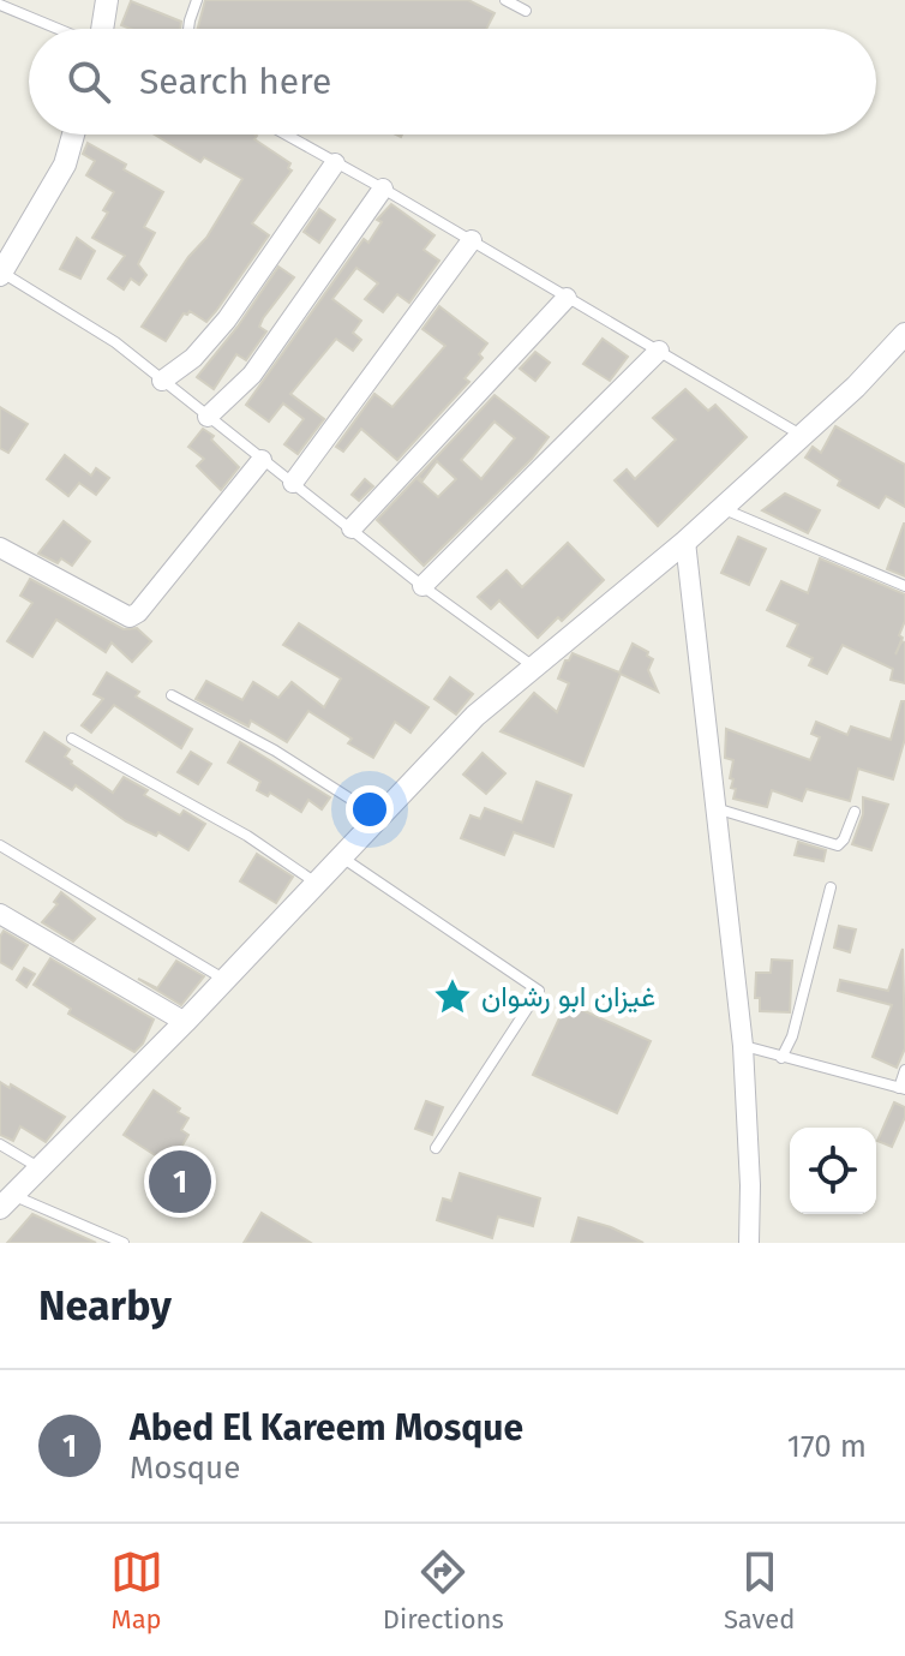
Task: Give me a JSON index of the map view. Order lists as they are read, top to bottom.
{
  "places": {
    "place": ["غيزان ابو رشوان"]
  },
  "page": {
    "search": "Search here",
    "pins": "1",
    "heading": "Nearby",
    "list": [
      {
        "mark": "1",
        "name": "Abed El Kareem Mosque",
        "note": "Mosque",
        "value": "170 m"
      }
    ],
    "nav": ["Map", "Directions", "Saved"]
  }
}
